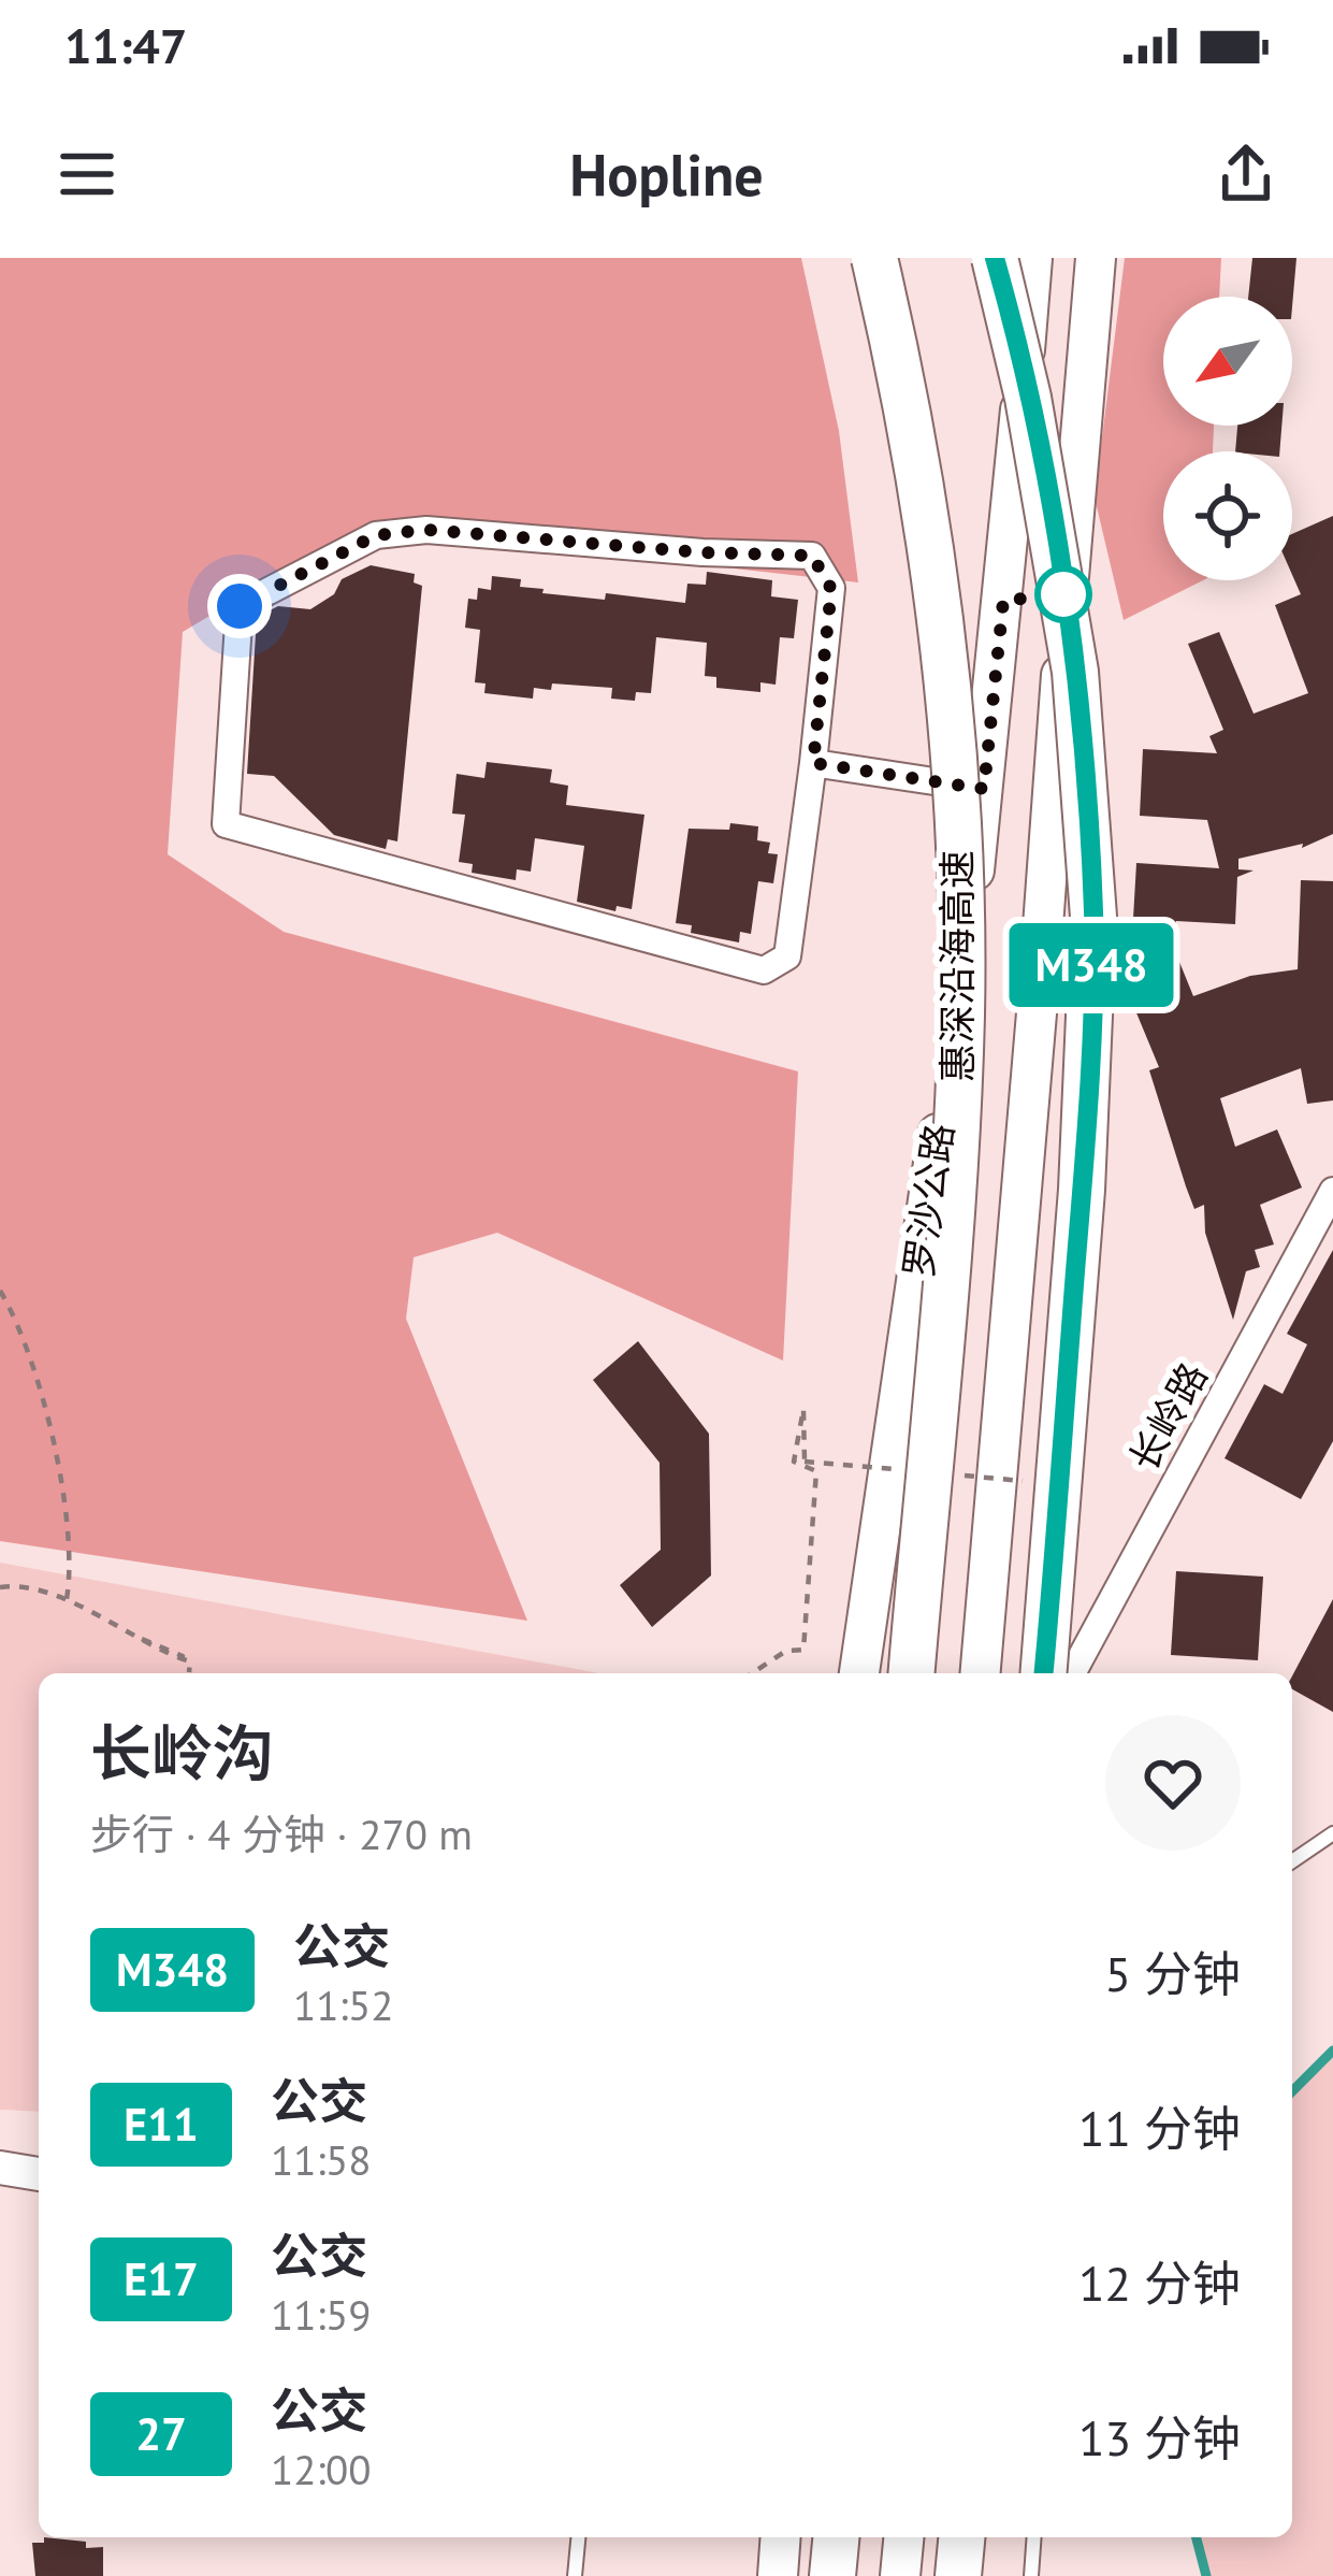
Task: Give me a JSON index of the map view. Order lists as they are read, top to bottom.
{
  "streets": {
    "highway": ["惠深沿海高速"],
    "main road": ["罗沙公路"],
    "street": ["长岭路"]
  },
  "lines": ["bus line M348"],
  "north": "bottom left",
  "page": {
    "status": "11:47",
    "header": "Hopline",
    "on_map": "M348",
    "heading": ["长岭沟", "步行 · 4 分钟 · 270 m"],
    "list": [
      {
        "mark": "M348",
        "name": "公交",
        "note": "11:52",
        "value": "5 分钟"
      },
      {
        "mark": "E11",
        "name": "公交",
        "note": "11:58",
        "value": "11 分钟"
      },
      {
        "mark": "E17",
        "name": "公交",
        "note": "11:59",
        "value": "12 分钟"
      },
      {
        "mark": "27",
        "name": "公交",
        "note": "12:00",
        "value": "13 分钟"
      }
    ]
  }
}
